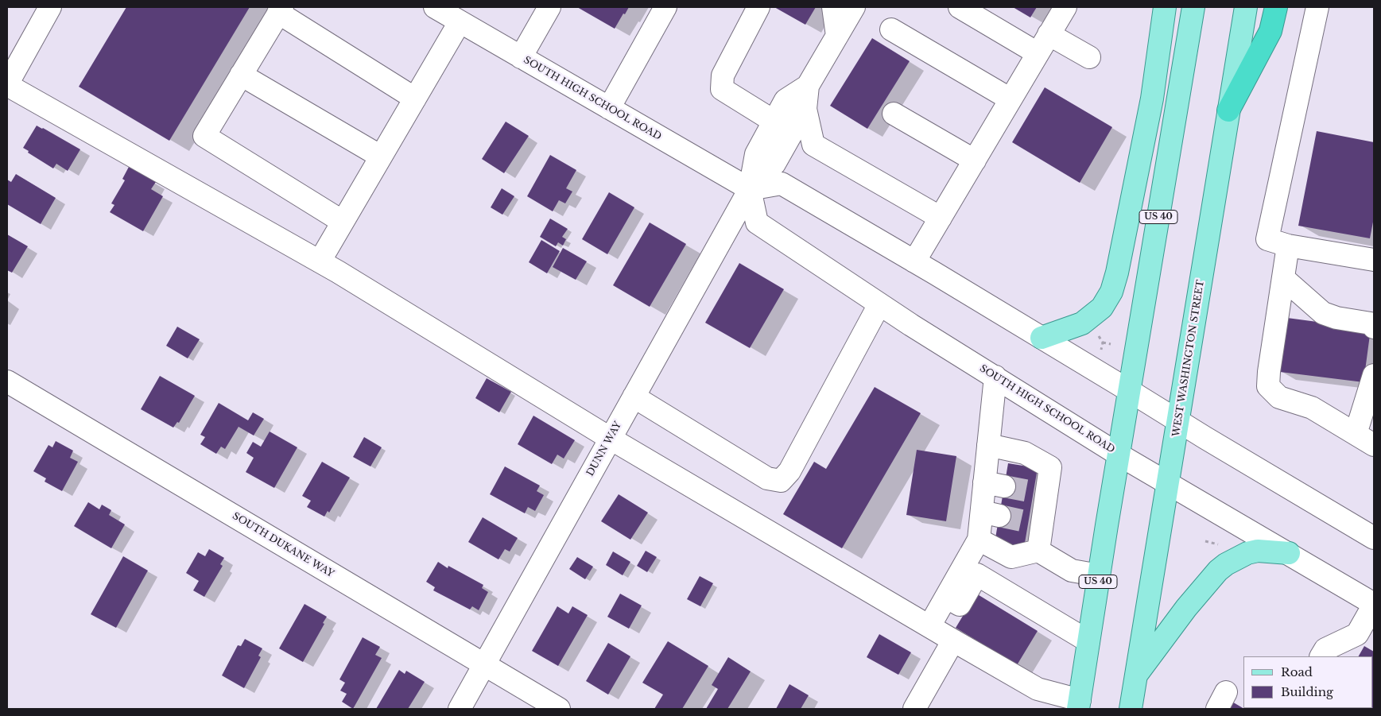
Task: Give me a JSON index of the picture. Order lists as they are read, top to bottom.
{
  "streets": {
    "main road": ["US 40", "WEST WASHINGTON STREET"],
    "street": ["SOUTH HIGH SCHOOL ROAD", "DUNN WAY", "SOUTH DUKANE WAY"]
  },
  "crossings": [
    ["SOUTH HIGH SCHOOL ROAD", "US 40"],
    ["SOUTH HIGH SCHOOL ROAD", "WEST WASHINGTON STREET"],
    ["SOUTH HIGH SCHOOL ROAD", "DUNN WAY"],
    ["DUNN WAY", "SOUTH DUKANE WAY"]
  ],
  "legend": ["Road", "Building"]
}
